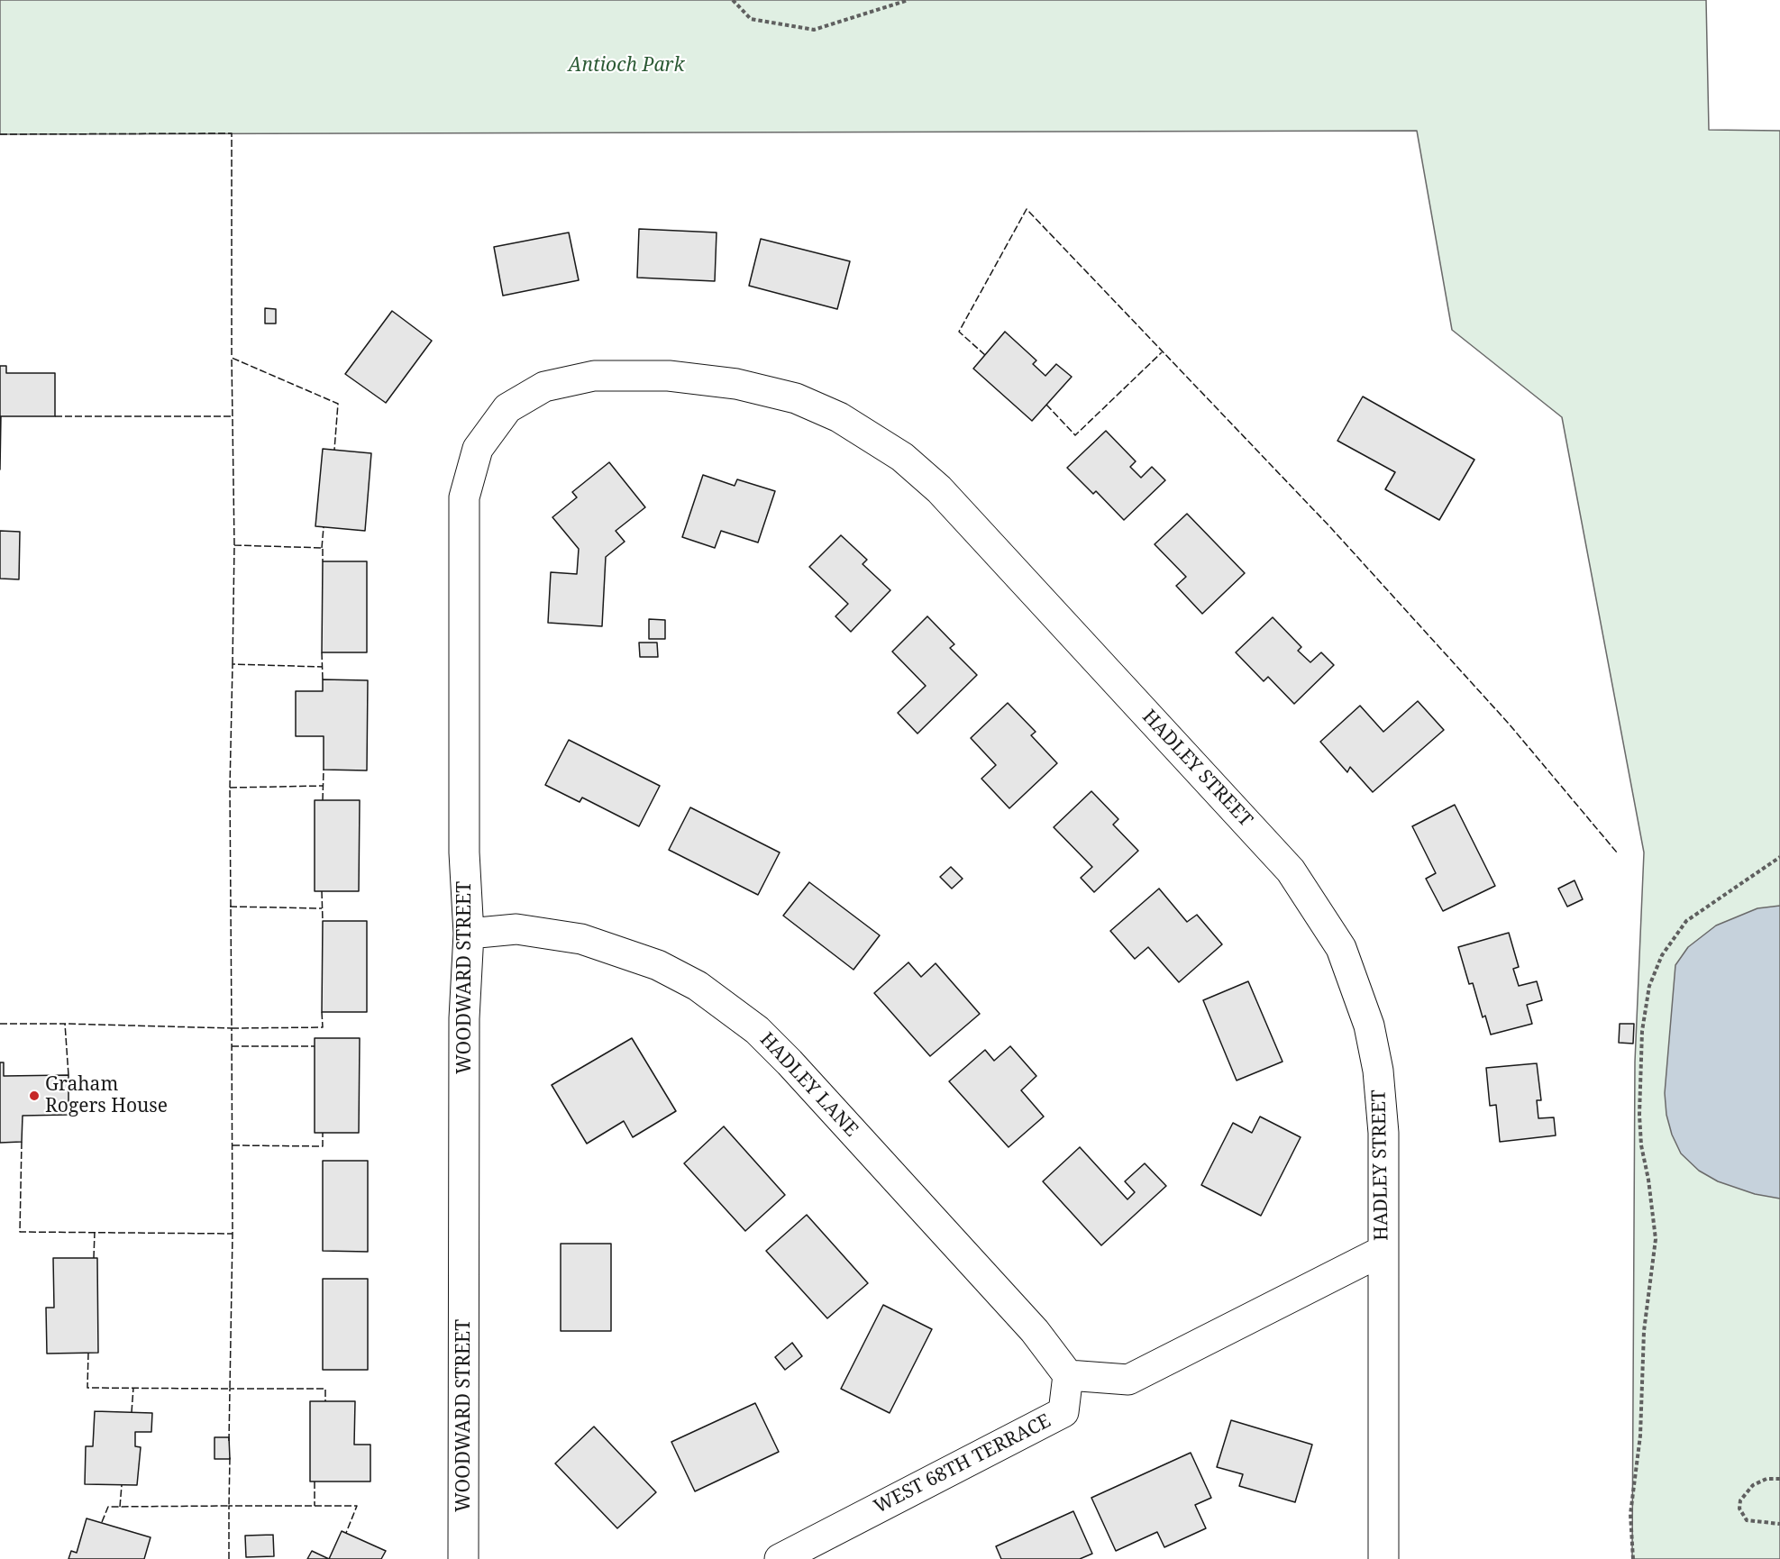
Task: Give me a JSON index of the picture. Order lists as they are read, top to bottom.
{
  "streets": {
    "street": [
      "HADLEY STREET",
      "WOODWARD STREET",
      "HADLEY LANE",
      "WEST 68TH TERRACE"
    ]
  },
  "crossings": [
    ["HADLEY STREET", "WOODWARD STREET"],
    ["WOODWARD STREET", "HADLEY LANE"],
    ["HADLEY LANE", "WEST 68TH TERRACE"]
  ],
  "parks": ["Antioch Park"],
  "places": ["Graham Rogers House"]
}
